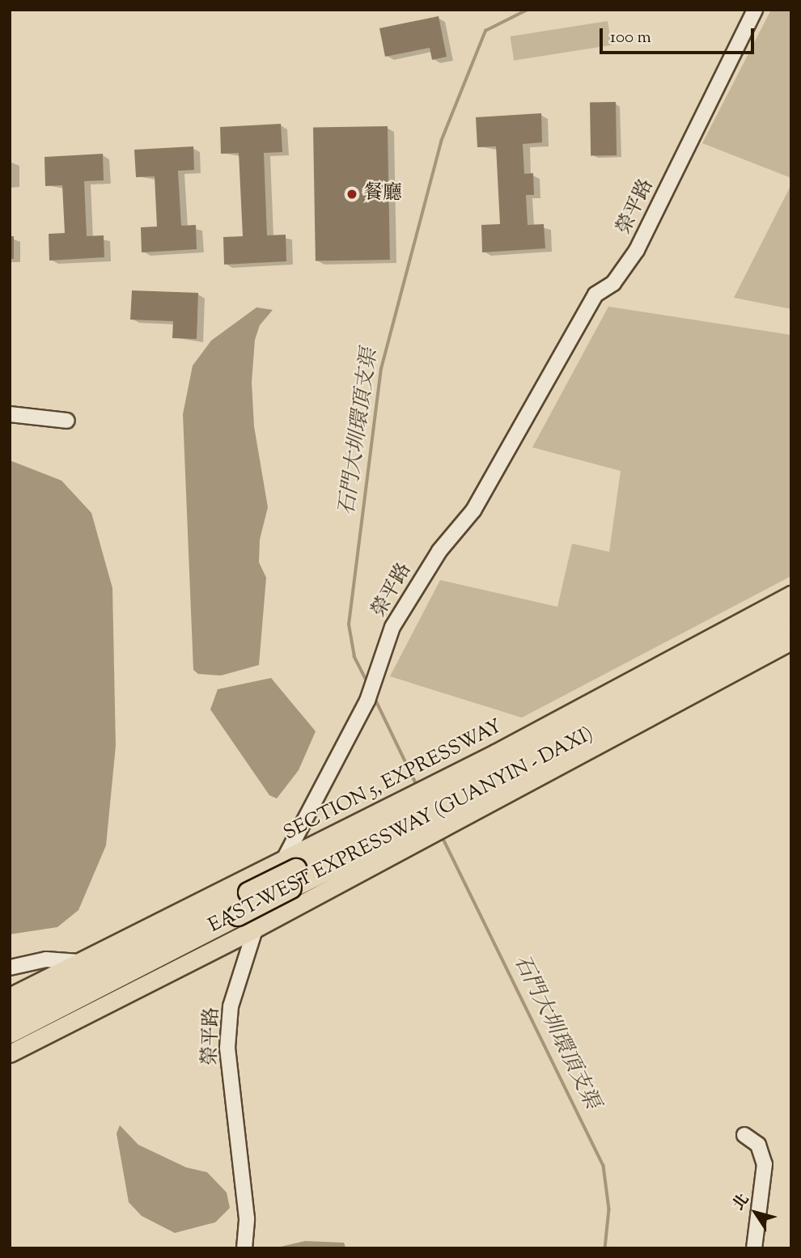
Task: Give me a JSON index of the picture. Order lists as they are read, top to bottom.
{
  "streets": {
    "highway": ["EAST-WEST EXPRESSWAY (GUANYIN - DAXI)"],
    "main road": ["SECTION 5, EXPRESSWAY"],
    "street": ["榮平路"]
  },
  "crossings": [
    ["榮平路", "SECTION 5, EXPRESSWAY"],
    ["榮平路", "EAST-WEST EXPRESSWAY (GUANYIN - DAXI)"],
    ["SECTION 5, EXPRESSWAY", "EAST-WEST EXPRESSWAY (GUANYIN - DAXI)"]
  ],
  "water": ["石門大圳環頂支渠"],
  "places": ["餐廳"],
  "scale_bar": "100 m",
  "north": "top left"
}
